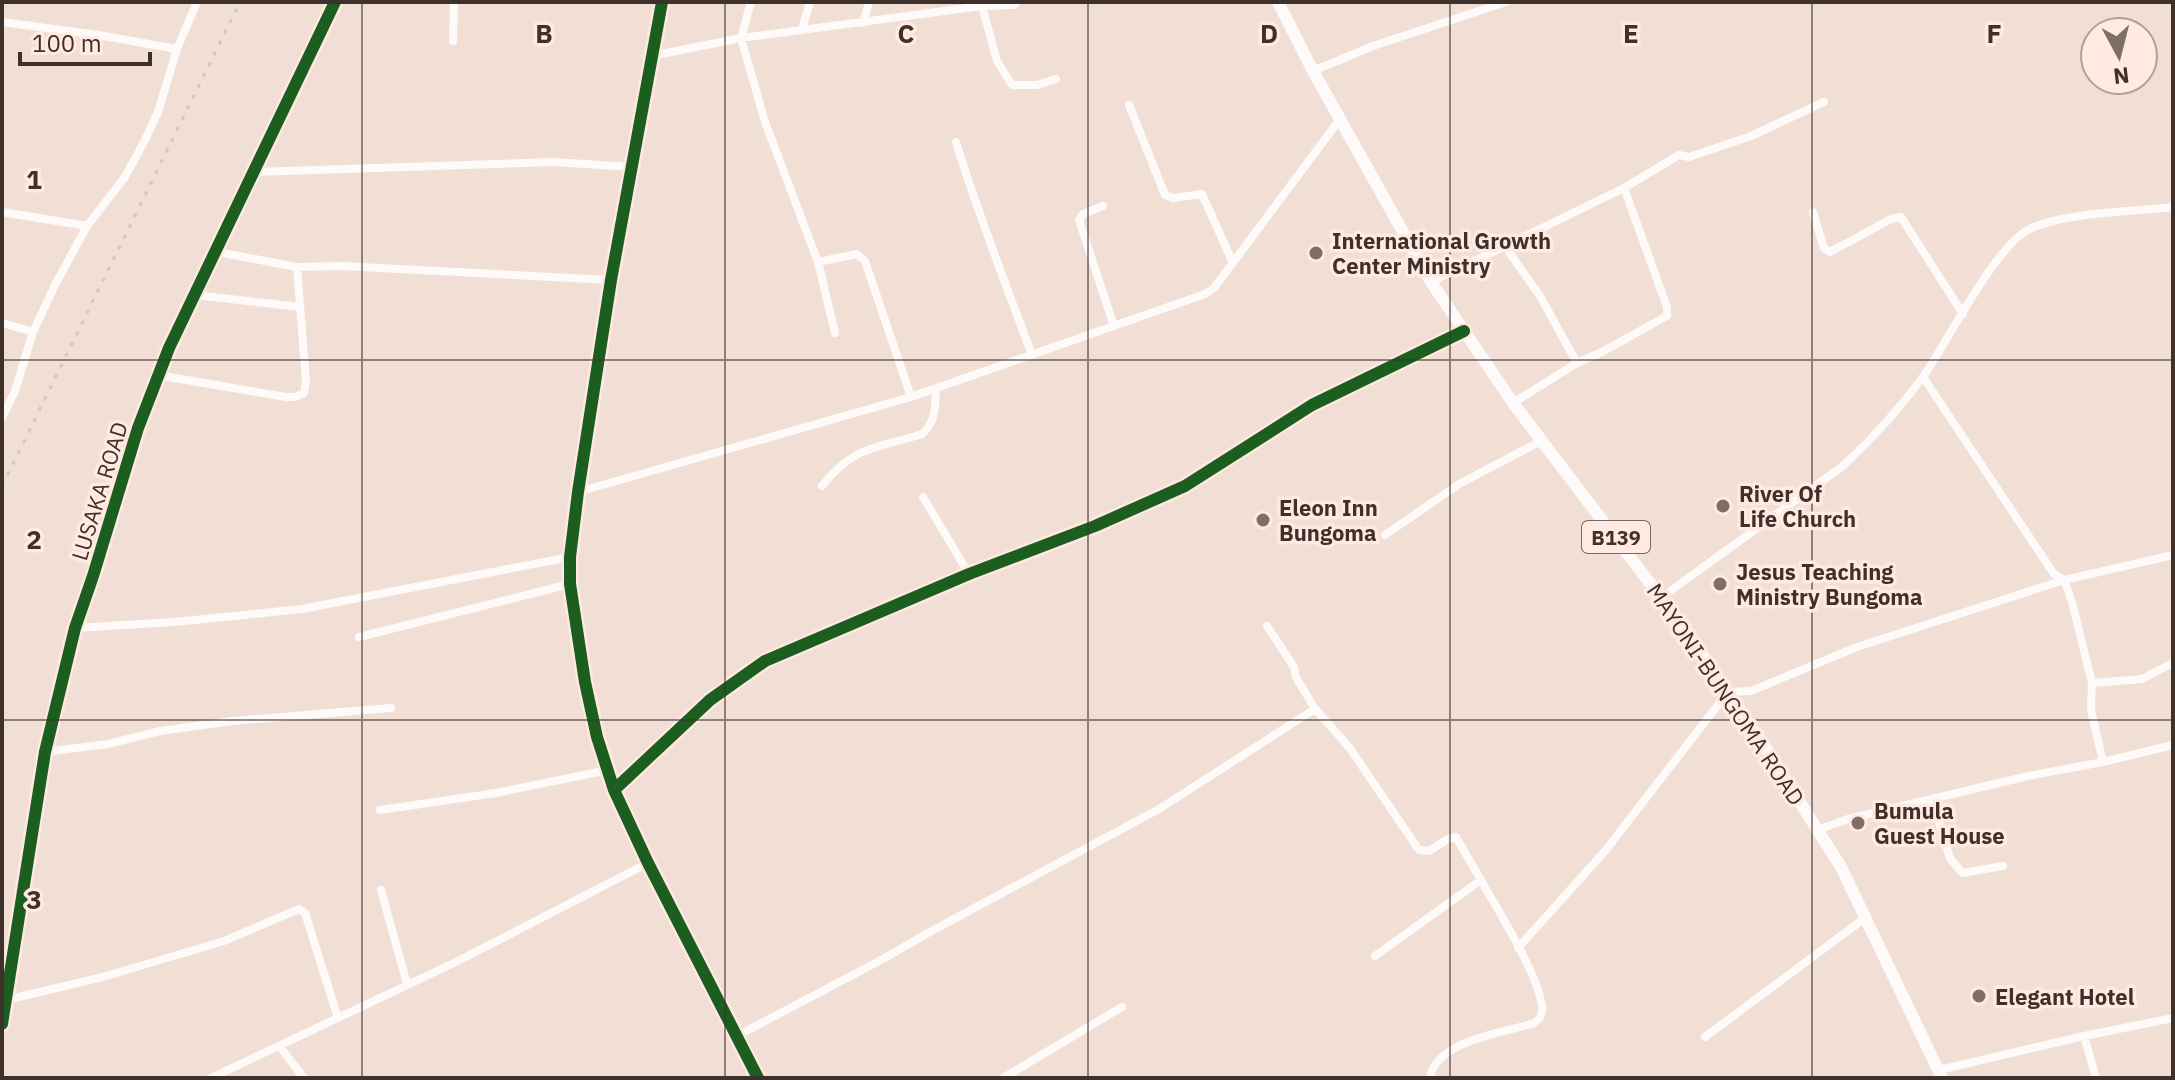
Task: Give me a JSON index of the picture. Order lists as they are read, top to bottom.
{
  "streets": {
    "main road": ["LUSAKA ROAD", "B139", "MAYONI-BUNGOMA ROAD"]
  },
  "places": [
    "International Growth Center Ministry",
    "River Of Life Church",
    "Eleon Inn Bungoma",
    "Jesus Teaching Ministry Bungoma",
    "Bumula Guest House",
    "Elegant Hotel"
  ],
  "scale_bar": "100 m",
  "north": "bottom",
  "grid": {
    "columns": [
      "B",
      "C",
      "D",
      "E",
      "F"
    ],
    "rows": ["1", "2", "3"]
  }
}
